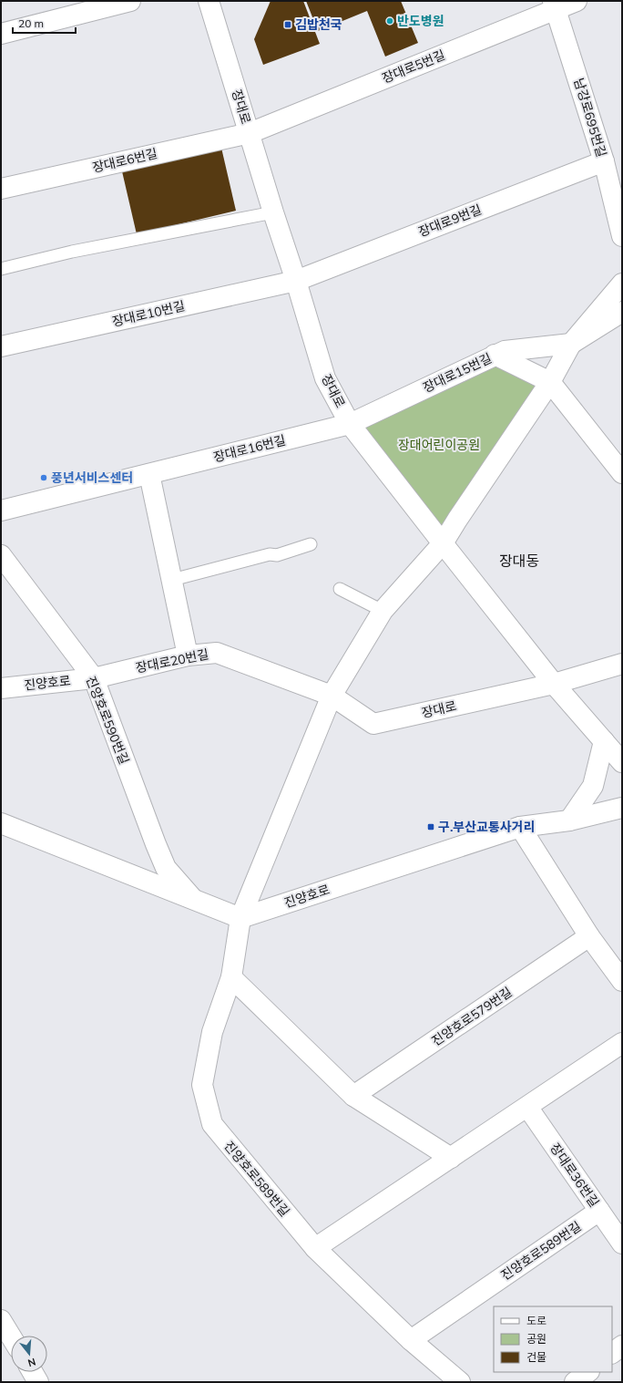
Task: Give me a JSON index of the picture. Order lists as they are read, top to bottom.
{
  "streets": {
    "street": [
      "장대로5번길",
      "장대로",
      "남강로695번길",
      "장대로6번길",
      "장대로9번길",
      "장대로10번길",
      "장대로15번길",
      "장대로16번길",
      "장대로20번길",
      "진양호로",
      "진양호로590번길",
      "진양호로579번길",
      "장대로36번길",
      "진양호로589번길"
    ]
  },
  "crossings": [
    ["장대로5번길", "장대로"],
    ["장대로5번길", "남강로695번길"],
    ["장대로5번길", "장대로6번길"],
    ["장대로", "장대로6번길"],
    ["장대로", "장대로9번길"],
    ["장대로", "장대로10번길"],
    ["장대로", "장대로15번길"],
    ["장대로", "장대로16번길"],
    ["장대로", "장대로20번길"],
    ["남강로695번길", "장대로9번길"],
    ["장대로9번길", "장대로10번길"],
    ["장대로15번길", "장대로16번길"],
    ["장대로20번길", "진양호로"],
    ["장대로20번길", "진양호로590번길"],
    ["진양호로", "진양호로590번길"],
    ["진양호로", "진양호로589번길"],
    ["장대로36번길", "진양호로589번길"]
  ],
  "districts": ["장대동"],
  "parks": ["장대어린이공원"],
  "places": {
    "other": ["반도병원", "풍년서비스센터"],
    "transit": ["김밥천국", "구.부산교통사거리"]
  },
  "legend": ["도로", "공원", "건물"],
  "scale_bar": "20 m",
  "north": "bottom"
}
